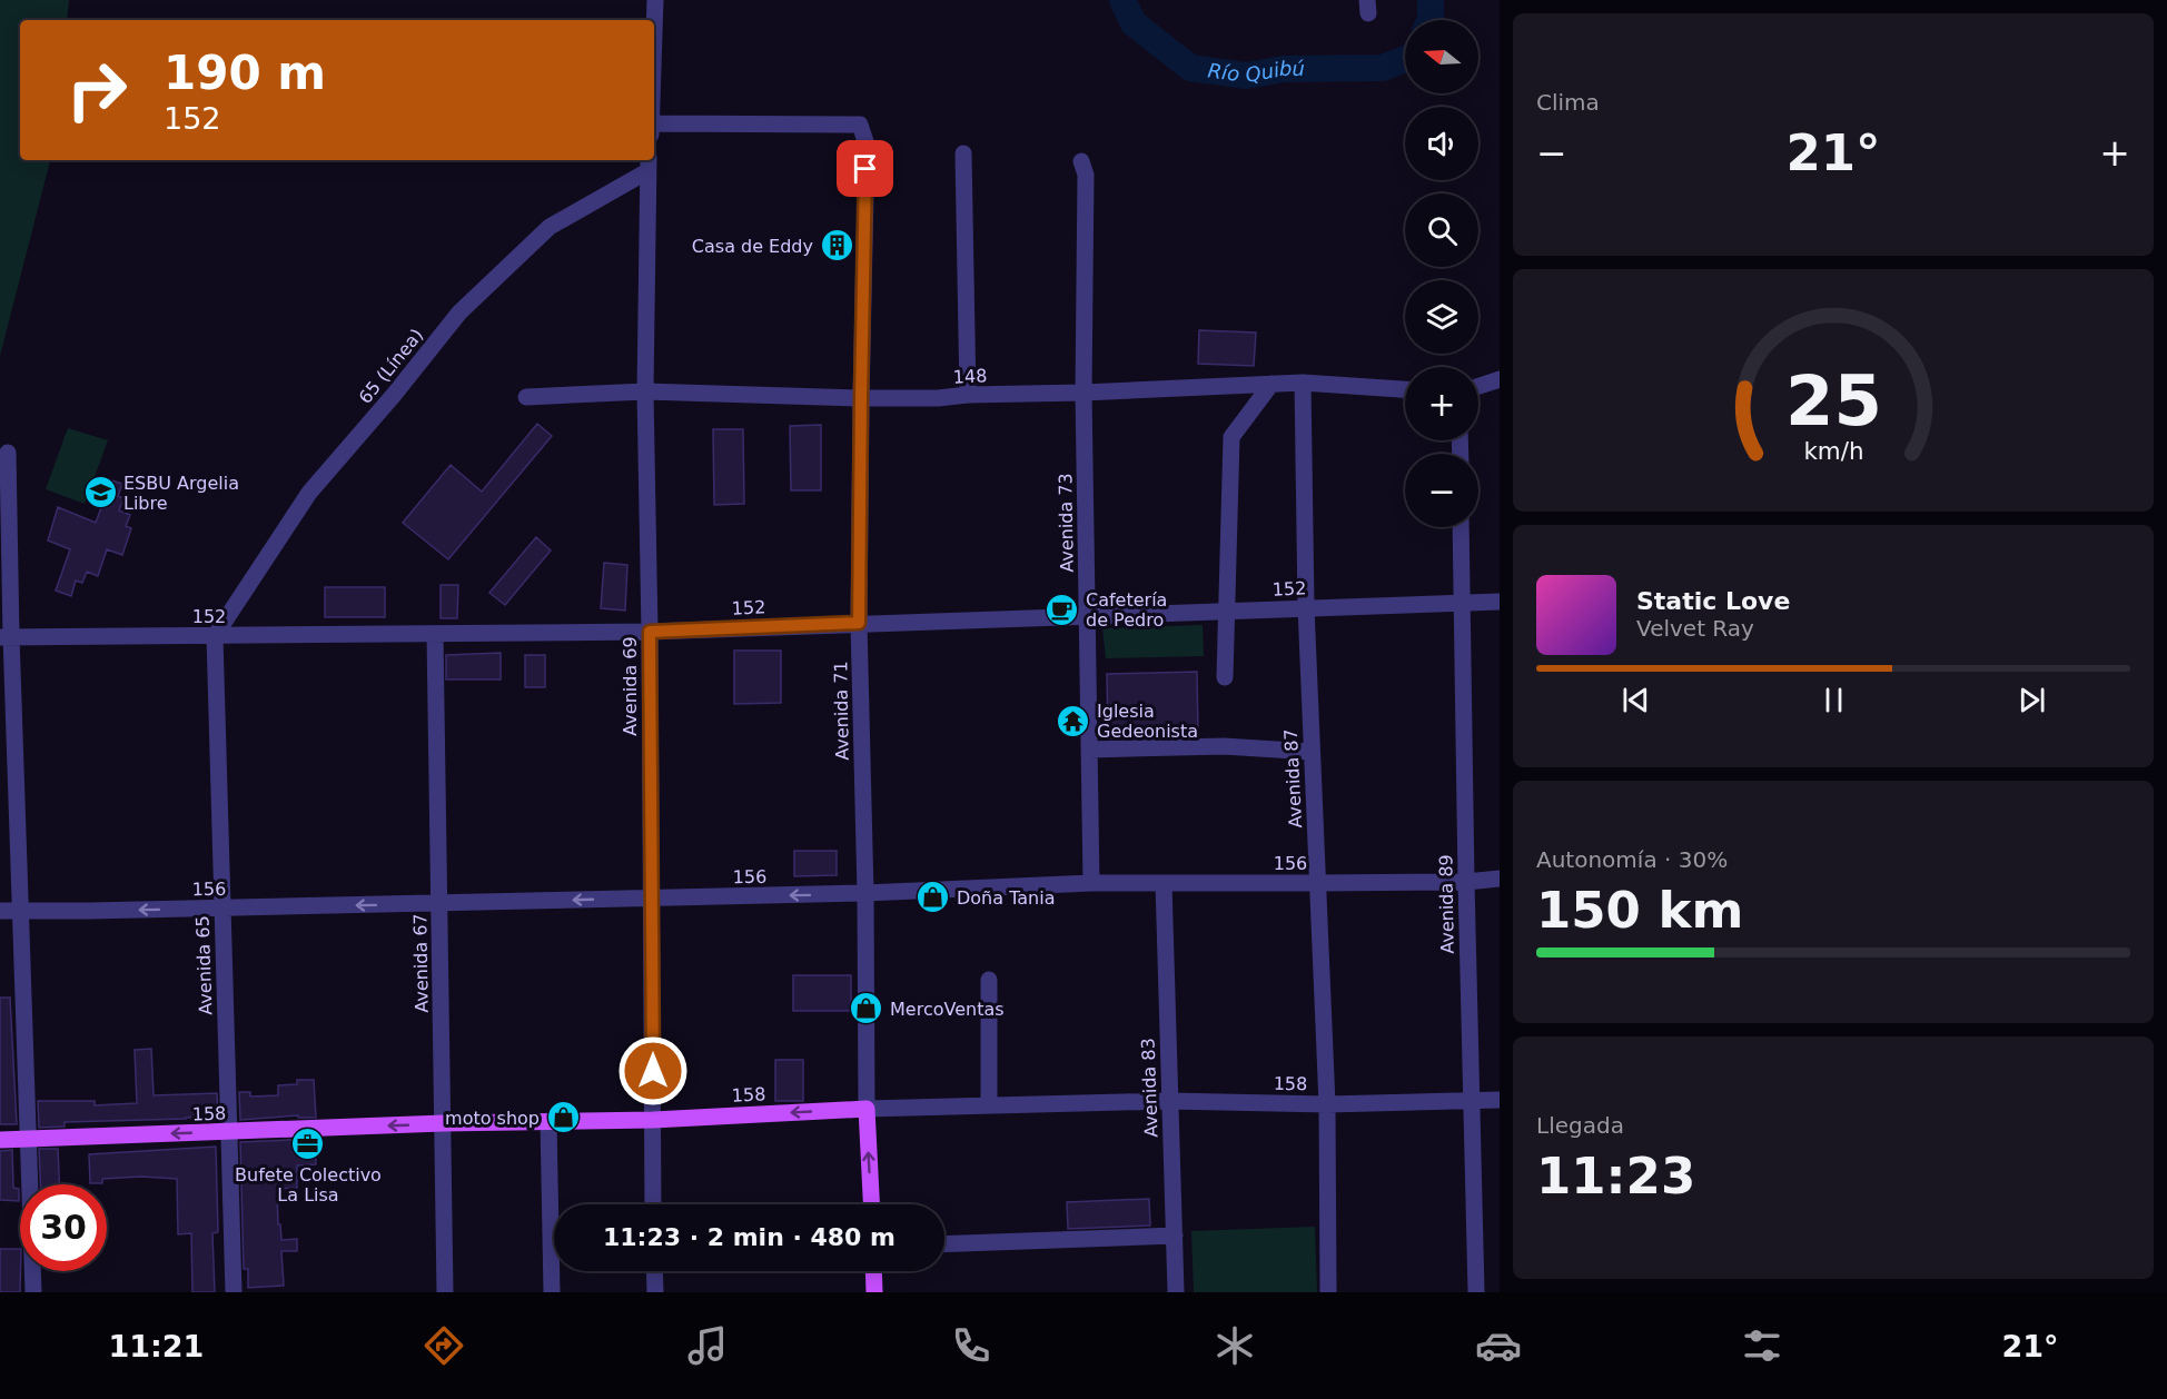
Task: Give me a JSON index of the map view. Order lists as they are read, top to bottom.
{
  "streets": {
    "main road": ["Avenida 71", "158"],
    "street": [
      "65 (Línea)",
      "148",
      "Avenida 73",
      "152",
      "Avenida 69",
      "Avenida 87",
      "156",
      "Avenida 89",
      "Avenida 67",
      "Avenida 65",
      "Avenida 83"
    ]
  },
  "crossings": [
    ["65 (Línea)", "152"],
    ["65 (Línea)", "Avenida 69"],
    ["65 (Línea)", "Avenida 65"],
    ["148", "Avenida 73"],
    ["148", "Avenida 69"],
    ["148", "Avenida 71"],
    ["148", "Avenida 87"],
    ["Avenida 73", "152"],
    ["Avenida 73", "156"],
    ["152", "Avenida 69"],
    ["152", "Avenida 71"],
    ["152", "Avenida 87"],
    ["152", "Avenida 89"],
    ["152", "Avenida 67"],
    ["152", "Avenida 65"],
    ["Avenida 69", "156"],
    ["Avenida 69", "158"],
    ["Avenida 71", "156"],
    ["Avenida 71", "158"],
    ["Avenida 87", "156"],
    ["Avenida 87", "158"],
    ["156", "Avenida 89"],
    ["156", "Avenida 67"],
    ["156", "Avenida 65"],
    ["156", "Avenida 83"],
    ["Avenida 89", "158"],
    ["Avenida 67", "158"],
    ["Avenida 65", "158"],
    ["158", "Avenida 83"]
  ],
  "one_way": ["156", "158"],
  "water": ["Río Quibú"],
  "places": {
    "building": ["Casa de Eddy"],
    "school or university": ["ESBU Argelia Libre"],
    "cafe": ["Cafetería de Pedro"],
    "temple": ["Iglesia Gedeonista"],
    "shop": ["Doña Tania", "MercoVentas", "moto shop"],
    "office": ["Bufete Colectivo La Lisa"]
  },
  "north": "left",
  "page": {
    "tile": [
      "Clima",
      ["Autonomía · 30%", "150 km"],
      ["Llegada", "11:23"]
    ],
    "map_buttons": ["+", "−"],
    "turn": ["190 m", "152"],
    "heat": ["−", "21°", "+"],
    "song": ["Static Love", "Velvet Ray"],
    "limit": "30",
    "trip": "11:23 · 2 min · 480 m",
    "tabs": ["11:21", "21°"],
    "gauge": ["25", "km/h"]
  }
}
